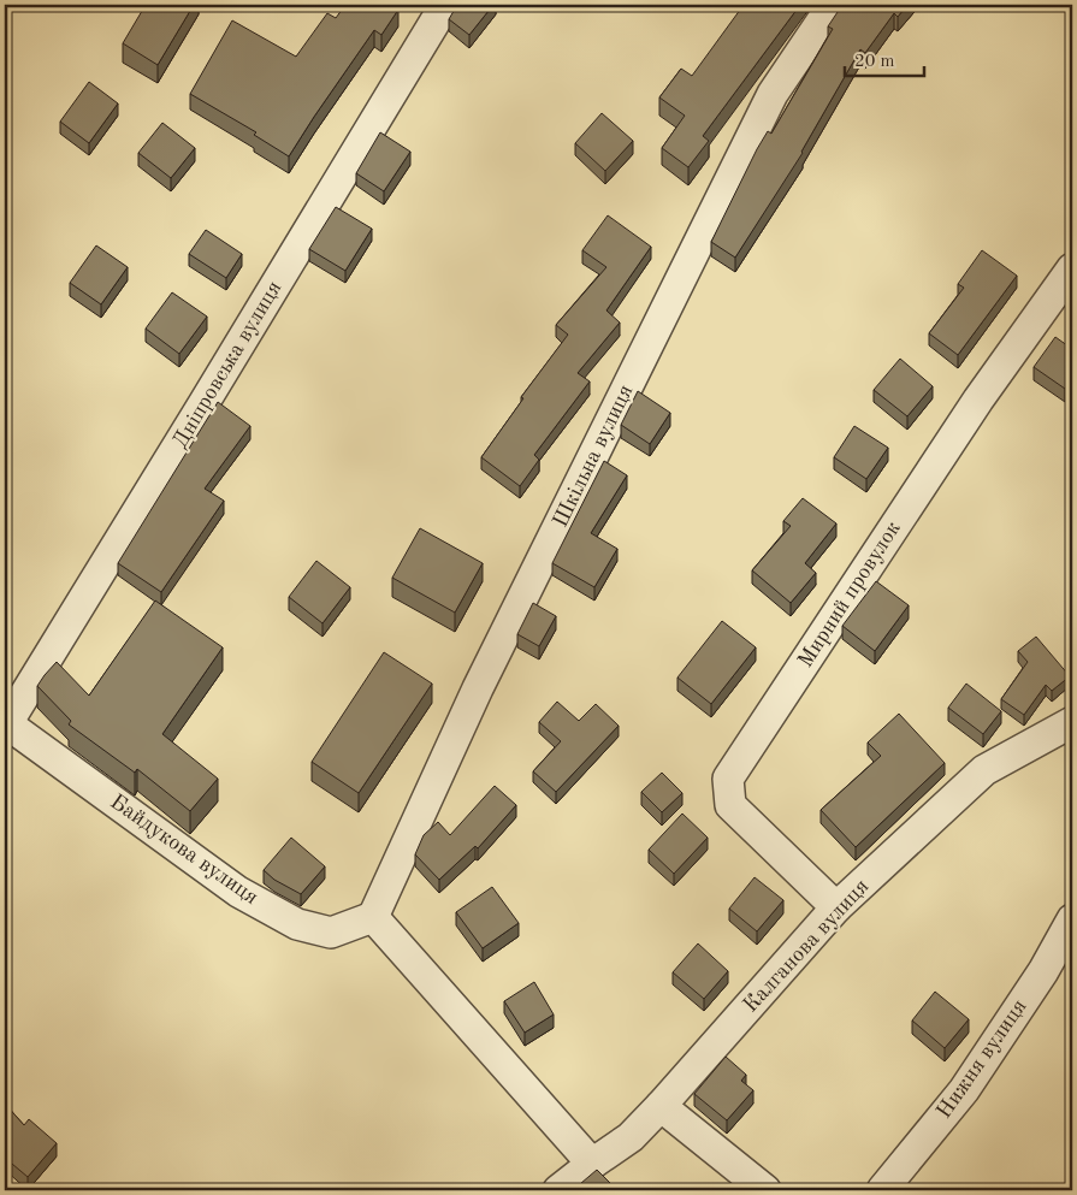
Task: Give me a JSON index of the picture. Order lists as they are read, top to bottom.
{
  "streets": {
    "street": [
      "Дніпровська вулиця",
      "Шкільна вулиця",
      "Мирний провулок",
      "Байдукова вулиця",
      "Калганова вулиця",
      "Нижня вулиця"
    ]
  },
  "crossings": [
    ["Дніпровська вулиця", "Байдукова вулиця"],
    ["Шкільна вулиця", "Байдукова вулиця"],
    ["Мирний провулок", "Калганова вулиця"]
  ],
  "scale_bar": "20 m"
}
